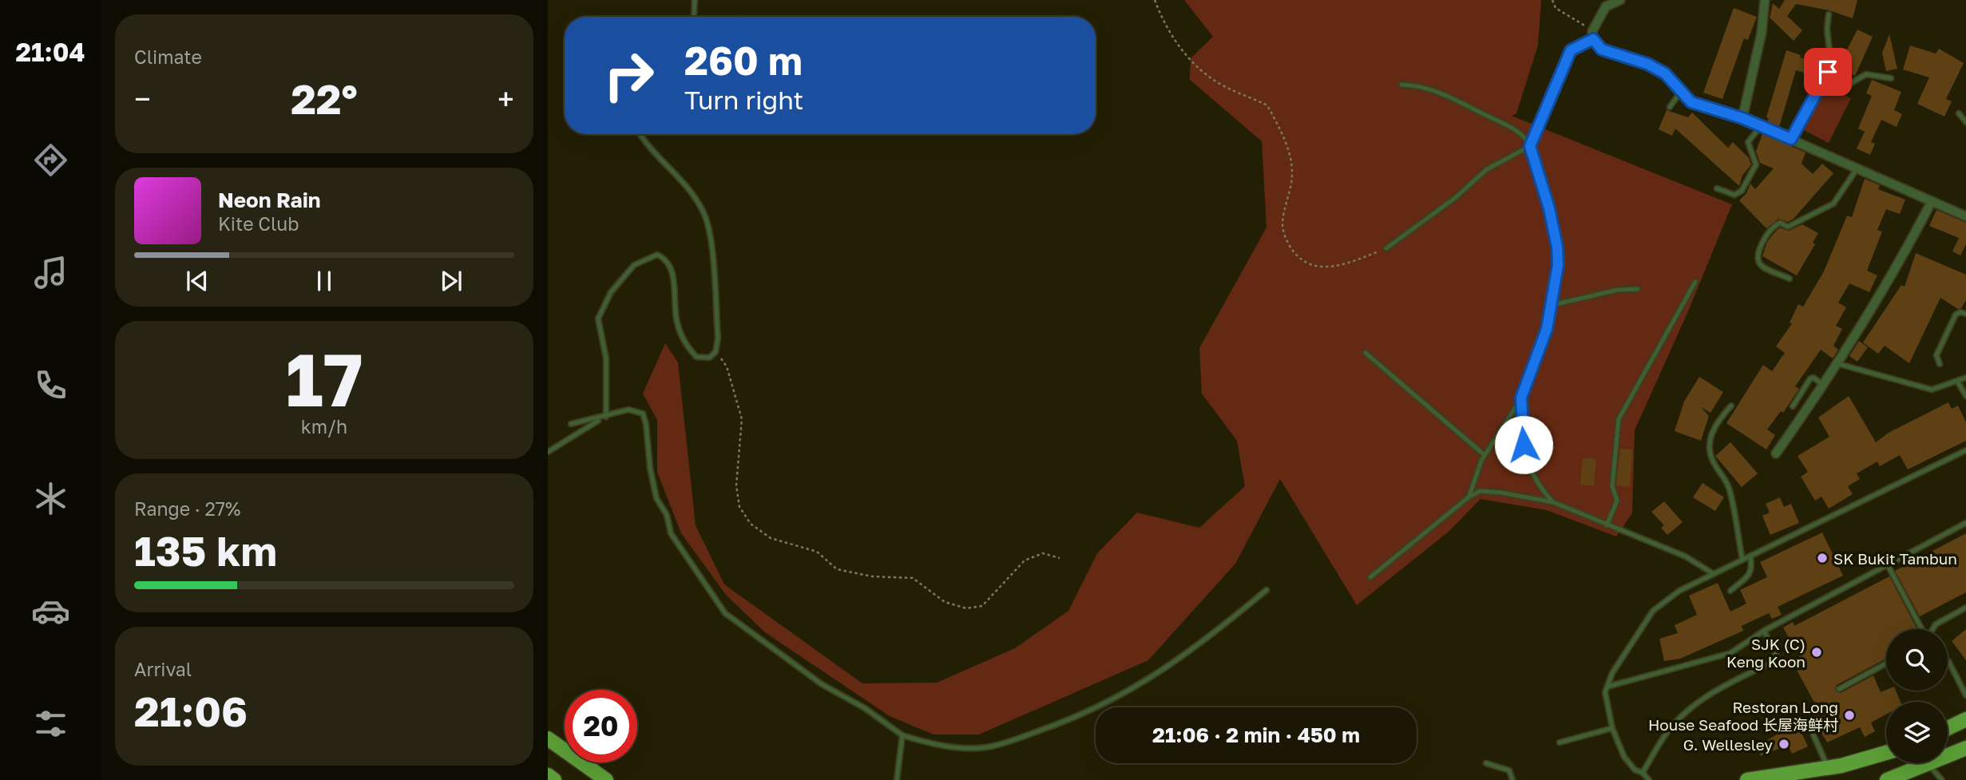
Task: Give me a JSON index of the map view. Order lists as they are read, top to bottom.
{
  "places": [
    "SK Bukit Tambun",
    "SJK (C) Keng Koon",
    "Restoran Long House Seafood 长屋海鲜村",
    "G. Wellesley"
  ],
  "page": {
    "tabs": "21:04",
    "tile": [
      "Climate",
      ["17", "km/h"],
      ["Range · 27%", "135 km"],
      ["Arrival", "21:06"]
    ],
    "turn": ["260 m", "Turn right"],
    "heat": ["−", "22°", "+"],
    "song": ["Neon Rain", "Kite Club"],
    "limit": "20",
    "trip": "21:06 · 2 min · 450 m"
  }
}
